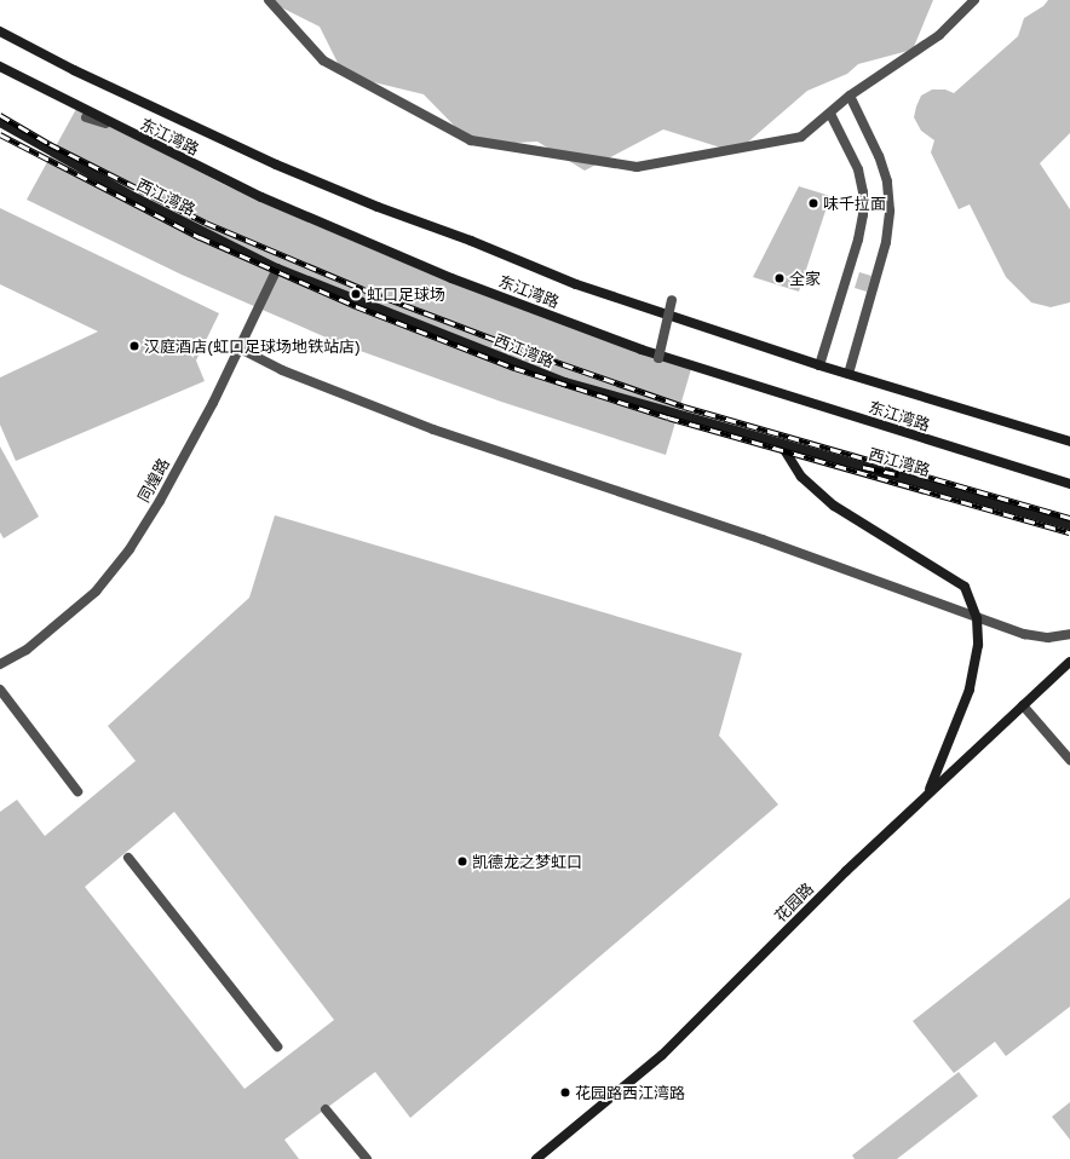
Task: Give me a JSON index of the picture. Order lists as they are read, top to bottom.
{
  "streets": {
    "main road": ["东江湾路", "西江湾路", "花园路"],
    "street": ["同煌路"]
  },
  "crossings": [
    ["西江湾路", "同煌路"]
  ],
  "places": [
    "味千拉面",
    "全家",
    "虹口足球场",
    "汉庭酒店(虹口足球场地铁站店)",
    "凯德龙之梦虹口",
    "花园路西江湾路"
  ]
}
